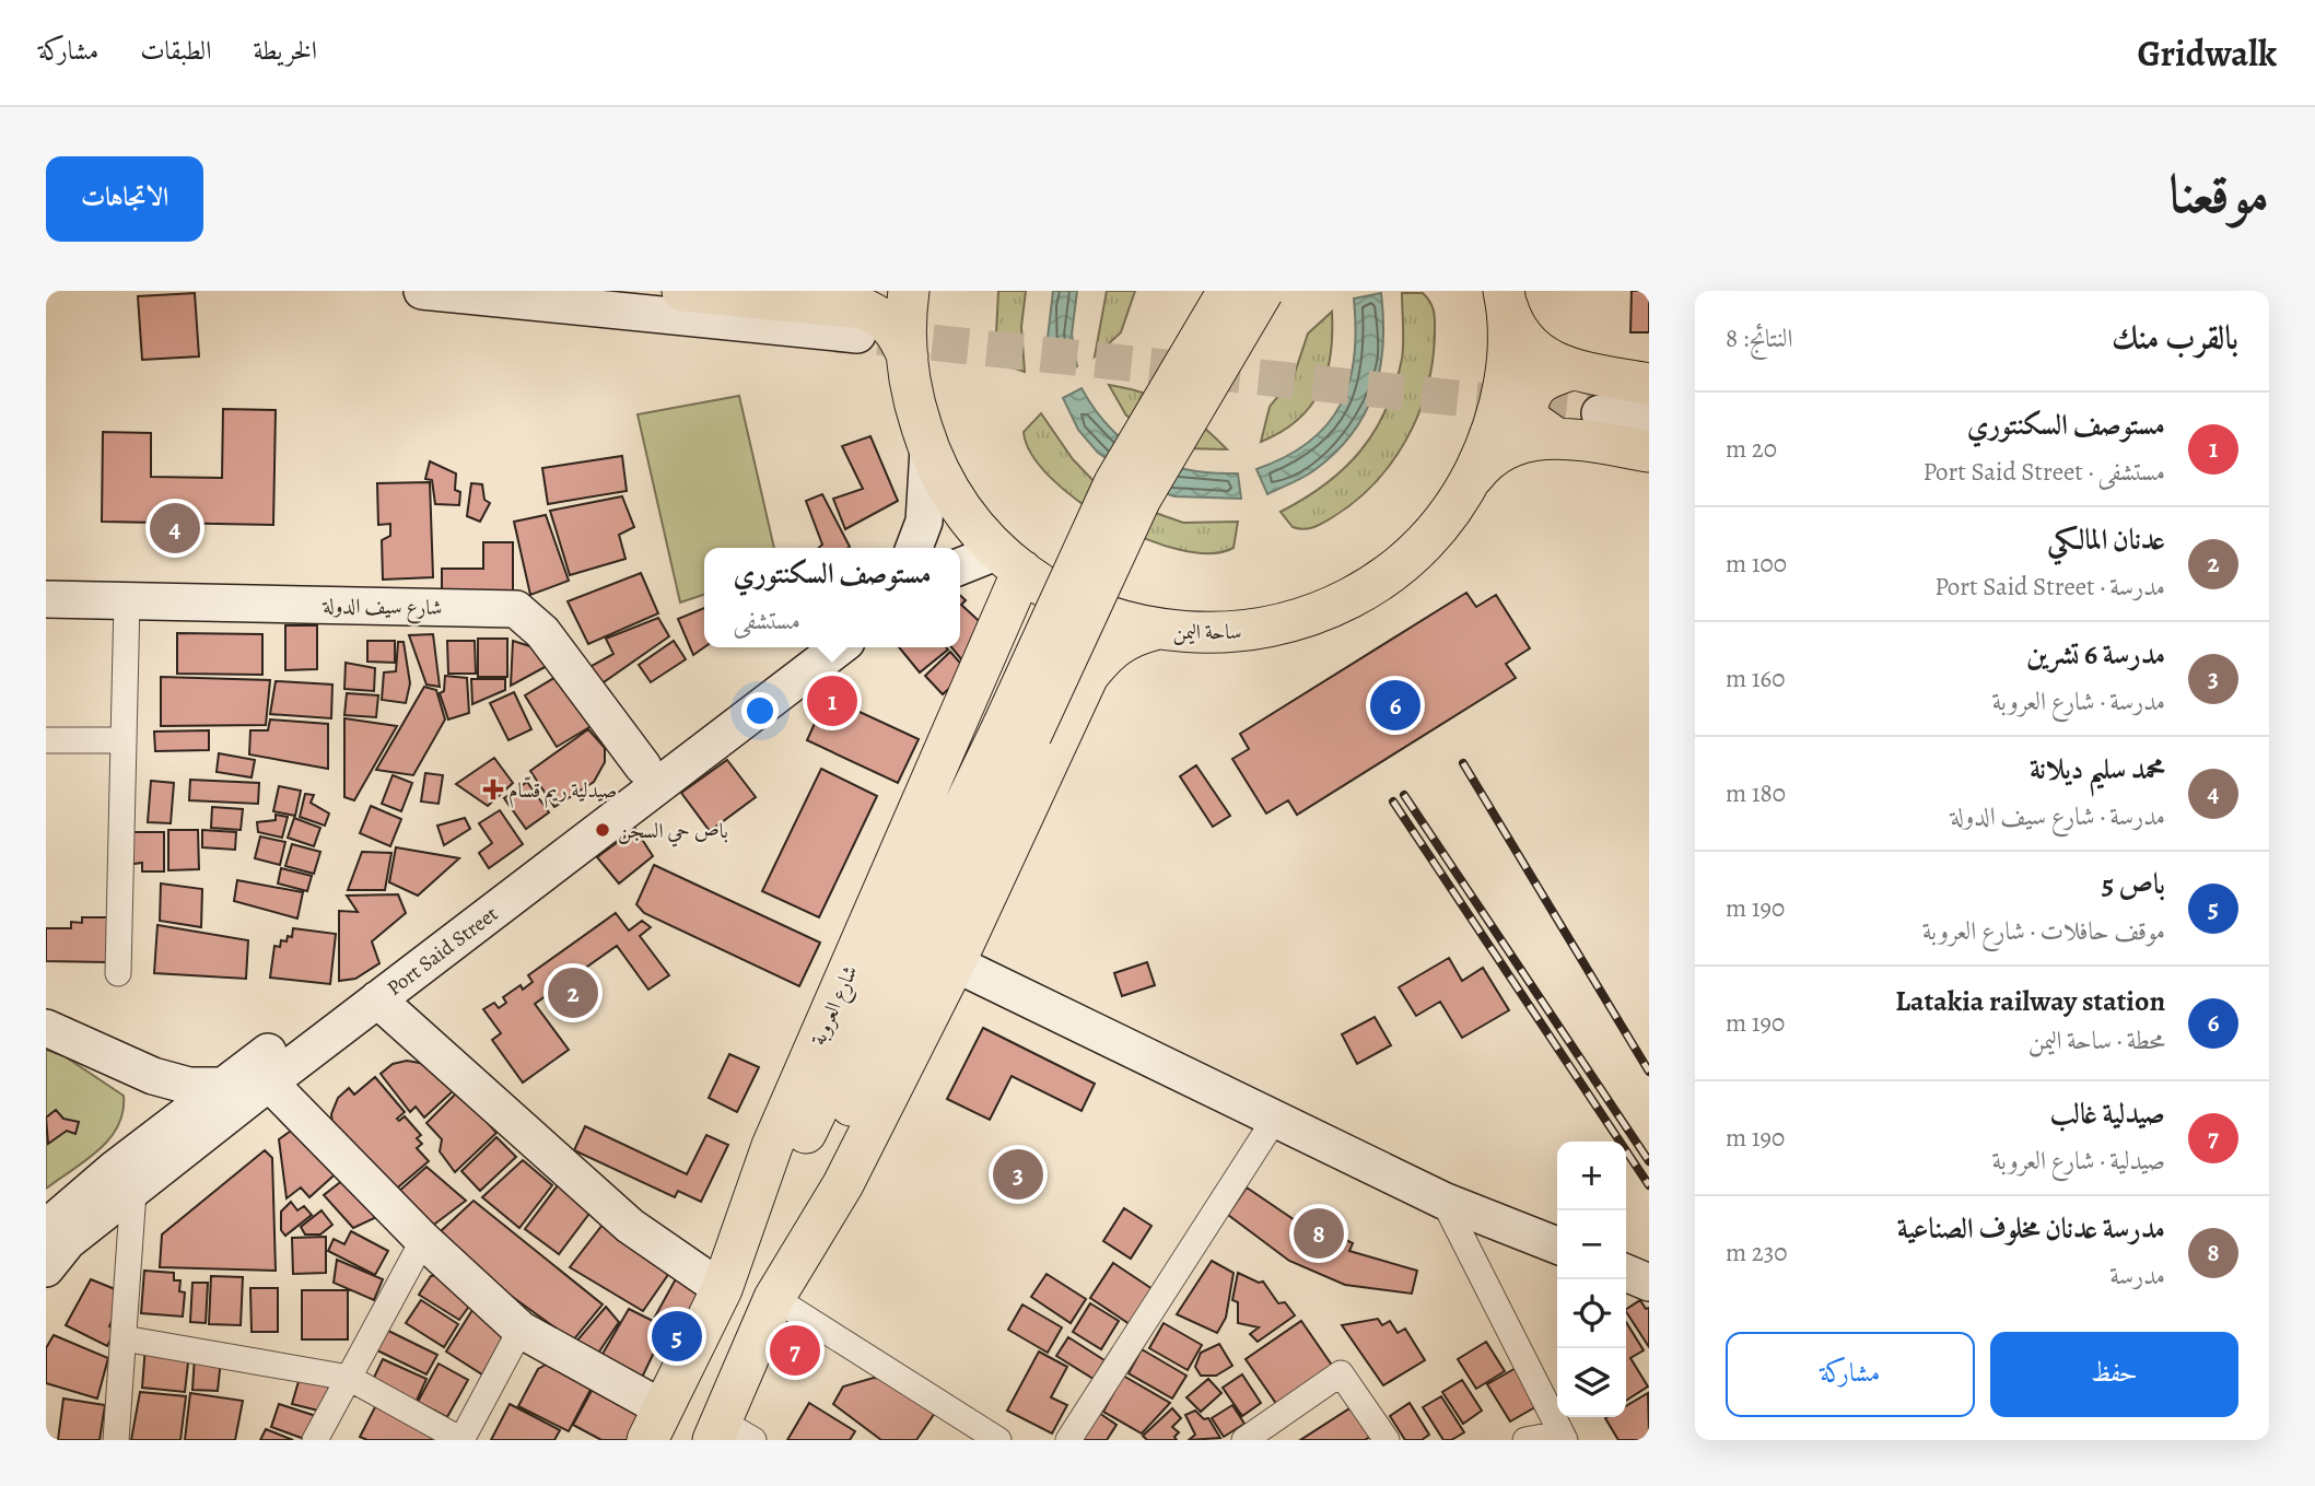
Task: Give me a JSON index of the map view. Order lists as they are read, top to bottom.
{
  "streets": {
    "main road": [
      "شارع سيف الدولة",
      "ساحة اليمن",
      "Port Said Street",
      "شارع العروبة"
    ]
  },
  "crossings": [
    ["ساحة اليمن", "شارع العروبة"]
  ],
  "places": {
    "health": ["صيدلية ريم قسّام"],
    "other": ["باص حي السجن"]
  },
  "page": {
    "header": "Gridwalk",
    "nav": ["الخريطة", "الطبقات", "مشاركة"],
    "title": "موقعنا",
    "buttons": [
      "الاتجاهات",
      ["حفظ", "مشاركة"]
    ],
    "heading": ["بالقرب منك", "النتائج: 8"],
    "list": [
      {
        "mark": "1",
        "name": "مستوصف السكنتوري",
        "note": "مستشفى · Port Said Street",
        "value": "20 m"
      },
      {
        "mark": "2",
        "name": "عدنان المالكي",
        "note": "مدرسة · Port Said Street",
        "value": "100 m"
      },
      {
        "mark": "3",
        "name": "مدرسة 6 تشرين",
        "note": "مدرسة · شارع العروبة",
        "value": "160 m"
      },
      {
        "mark": "4",
        "name": "محمد سليم ديلانة",
        "note": "مدرسة · شارع سيف الدولة",
        "value": "180 m"
      },
      {
        "mark": "5",
        "name": "باص 5",
        "note": "موقف حافلات · شارع العروبة",
        "value": "190 m"
      },
      {
        "mark": "6",
        "name": "Latakia railway station",
        "note": "محطة · ساحة اليمن",
        "value": "190 m"
      },
      {
        "mark": "7",
        "name": "صيدلية غالب",
        "note": "صيدلية · شارع العروبة",
        "value": "190 m"
      },
      {
        "mark": "8",
        "name": "مدرسة عدنان مخلوف الصناعية",
        "note": "مدرسة",
        "value": "230 m"
      }
    ],
    "pins": [
      "4",
      "1",
      "6",
      "2",
      "3",
      "8",
      "5",
      "7"
    ],
    "popup": ["مستوصف السكنتوري", "مستشفى"],
    "map_buttons": ["+", "−"]
  }
}
